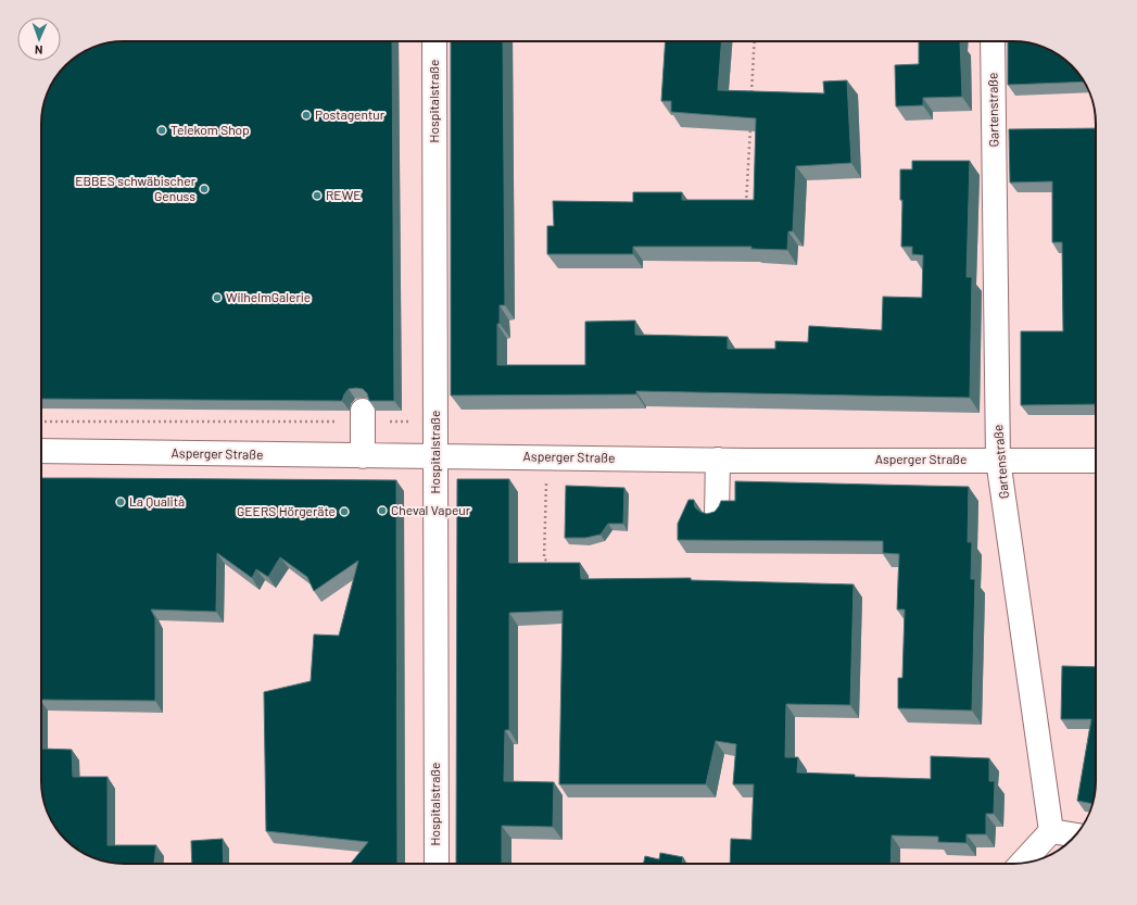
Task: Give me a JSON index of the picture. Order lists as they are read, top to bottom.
{
  "streets": {
    "street": ["Hospitalstraße", "Gartenstraße", "Asperger Straße"]
  },
  "crossings": [
    ["Hospitalstraße", "Asperger Straße"],
    ["Gartenstraße", "Asperger Straße"]
  ],
  "places": [
    "Postagentur",
    "Telekom Shop",
    "EBBES schwäbischer Genuss",
    "REWE",
    "WilhelmGalerie",
    "La Qualità",
    "Cheval Vapeur",
    "GEERS Hörgeräte"
  ],
  "north": "bottom"
}
